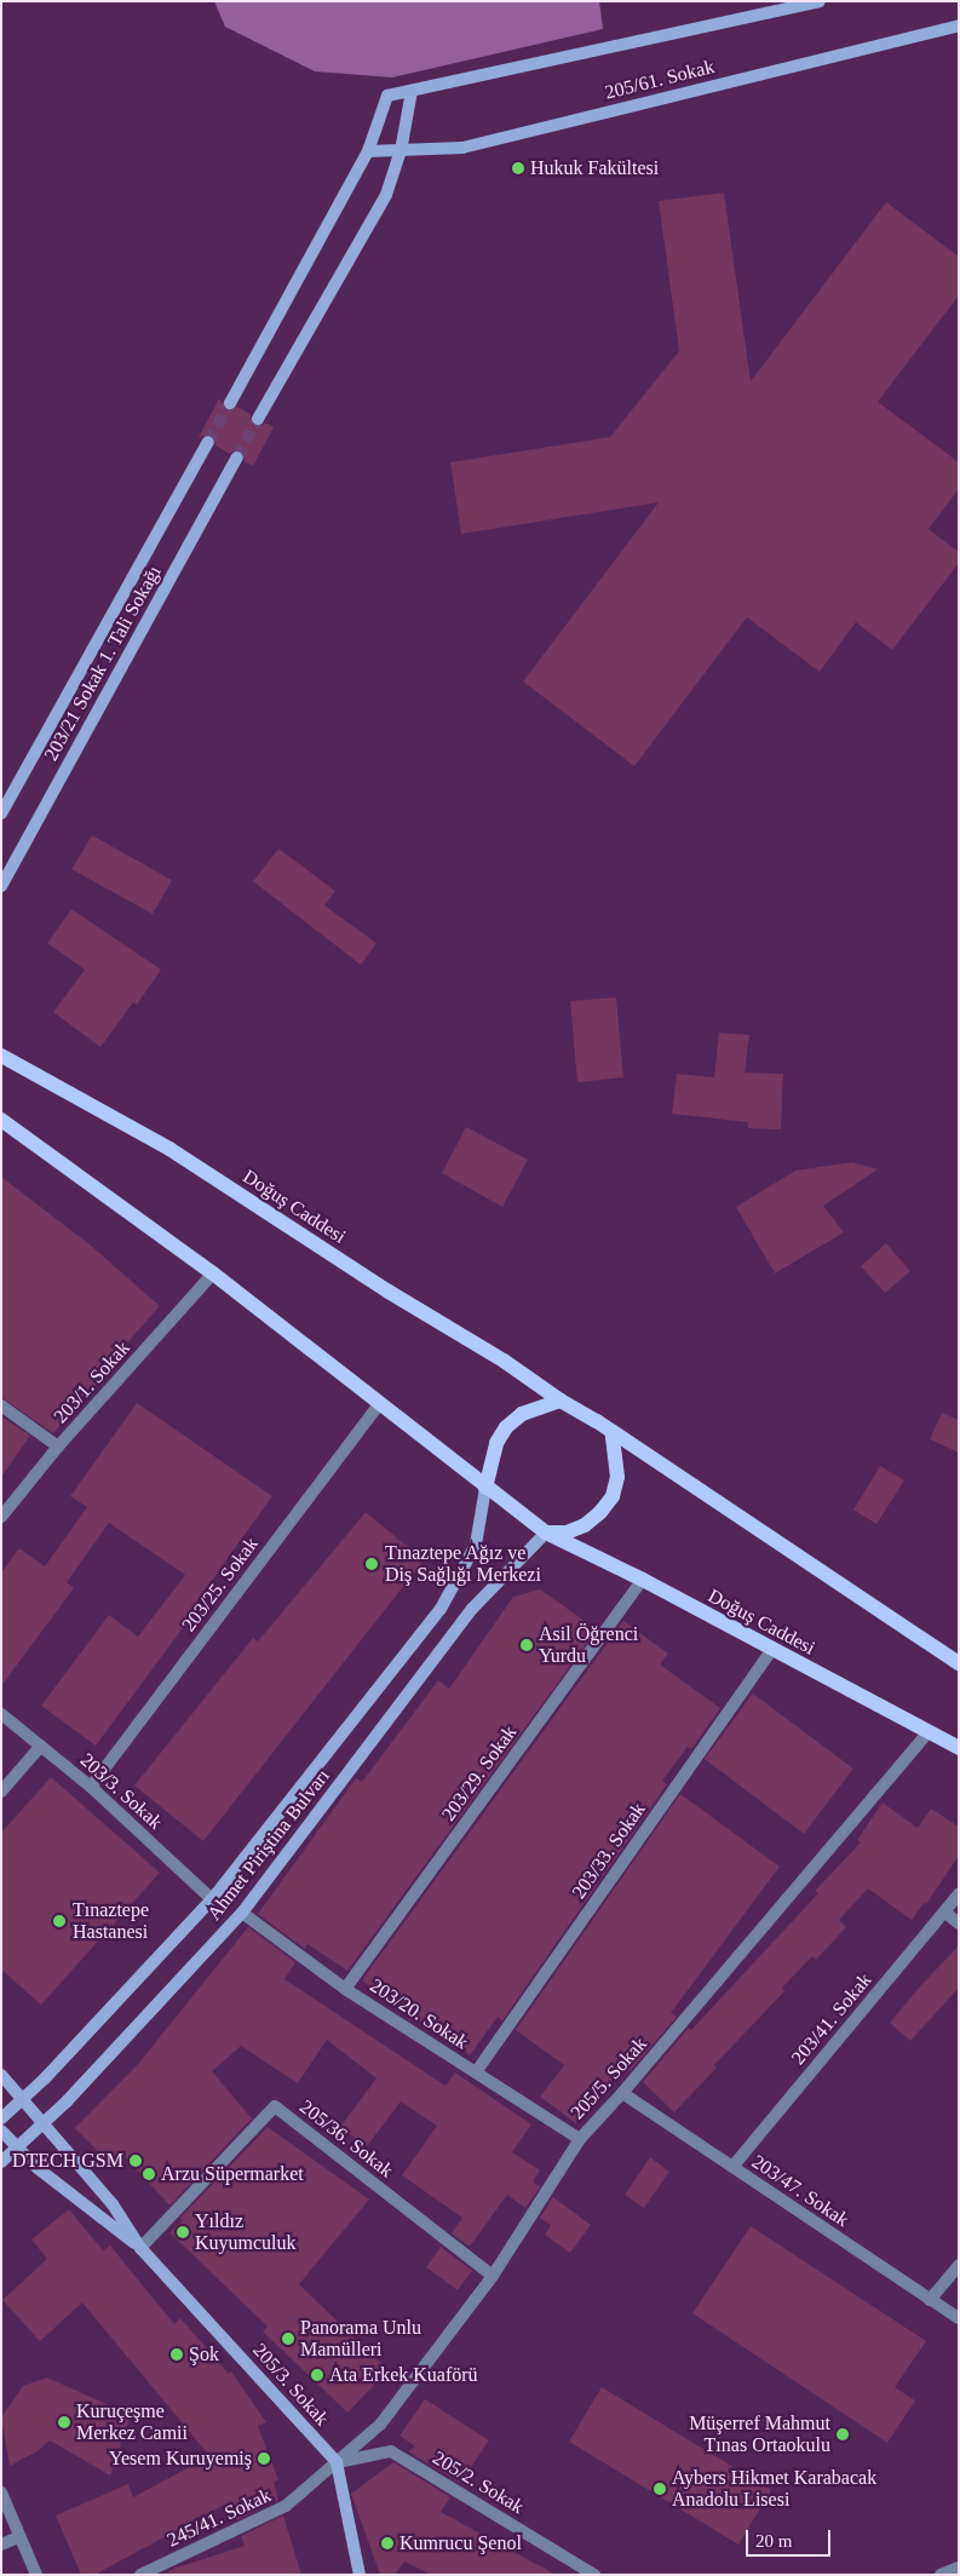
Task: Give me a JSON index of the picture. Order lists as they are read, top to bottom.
{
  "streets": {
    "main road": [
      "205/61. Sokak",
      "203/21 Sokak 1. Tali Sokağı",
      "Doğuş Caddesi",
      "Ahmet Piriştina Bulvarı",
      "205/3. Sokak"
    ],
    "street": [
      "203/1. Sokak",
      "203/25. Sokak",
      "203/29. Sokak",
      "203/3. Sokak",
      "203/33. Sokak",
      "203/20. Sokak",
      "203/41. Sokak",
      "205/5. Sokak",
      "205/36. Sokak",
      "203/47. Sokak",
      "205/2. Sokak",
      "245/41. Sokak"
    ]
  },
  "crossings": [
    ["Doğuş Caddesi", "203/29. Sokak"],
    ["Doğuş Caddesi", "Ahmet Piriştina Bulvarı"],
    ["Doğuş Caddesi", "203/33. Sokak"],
    ["Doğuş Caddesi", "205/5. Sokak"],
    ["203/25. Sokak", "203/3. Sokak"],
    ["203/29. Sokak", "203/20. Sokak"],
    ["203/3. Sokak", "Ahmet Piriştina Bulvarı"],
    ["Ahmet Piriştina Bulvarı", "203/20. Sokak"],
    ["Ahmet Piriştina Bulvarı", "205/3. Sokak"],
    ["203/33. Sokak", "203/20. Sokak"],
    ["203/20. Sokak", "205/5. Sokak"],
    ["203/41. Sokak", "203/47. Sokak"],
    ["205/5. Sokak", "205/36. Sokak"],
    ["205/5. Sokak", "203/47. Sokak"],
    ["205/5. Sokak", "205/3. Sokak"],
    ["205/5. Sokak", "205/2. Sokak"],
    ["205/5. Sokak", "245/41. Sokak"],
    ["205/36. Sokak", "205/3. Sokak"],
    ["205/3. Sokak", "205/2. Sokak"],
    ["205/3. Sokak", "245/41. Sokak"],
    ["205/2. Sokak", "245/41. Sokak"]
  ],
  "places": [
    "Hukuk Fakültesi",
    "Tınaztepe Ağız ve Diş Sağlığı Merkezi",
    "Asil Öğrenci Yurdu",
    "Tınaztepe Hastanesi",
    "DTECH GSM",
    "Arzu Süpermarket",
    "Yıldız Kuyumculuk",
    "Panorama Unlu Mamülleri",
    "Şok",
    "Ata Erkek Kuaförü",
    "Kuruçeşme Merkez Camii",
    "Müşerref Mahmut Tınas Ortaokulu",
    "Yesem Kuruyemiş",
    "Aybers Hikmet Karabacak Anadolu Lisesi",
    "Kumrucu Şenol"
  ],
  "scale_bar": "20 m"
}
